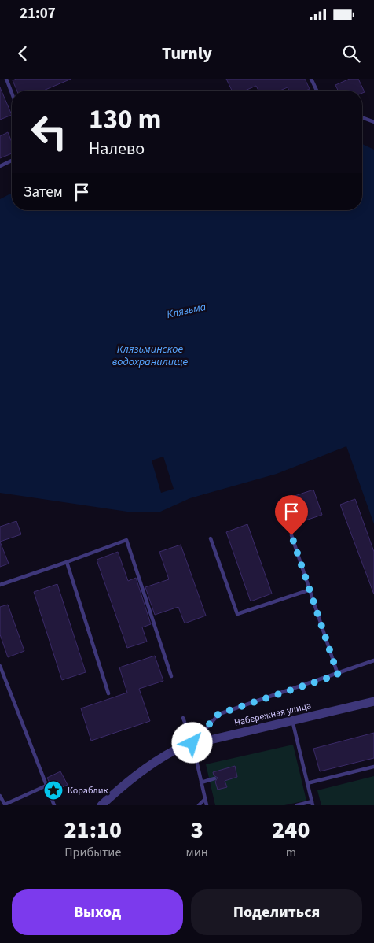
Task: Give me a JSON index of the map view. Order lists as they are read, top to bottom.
{
  "streets": {
    "street": ["Набережная улица"]
  },
  "water": ["Клязьма", "Клязьминское водохранилище"],
  "places": {
    "place": ["Кораблик"]
  },
  "page": {
    "status": "21:07",
    "header": "Turnly",
    "turn": ["130 m", "Налево"],
    "then": "Затем",
    "eta": [
      "21:10",
      "Прибытие",
      "3",
      "мин",
      "240",
      "m"
    ],
    "buttons": ["Выход", "Поделиться"]
  }
}
